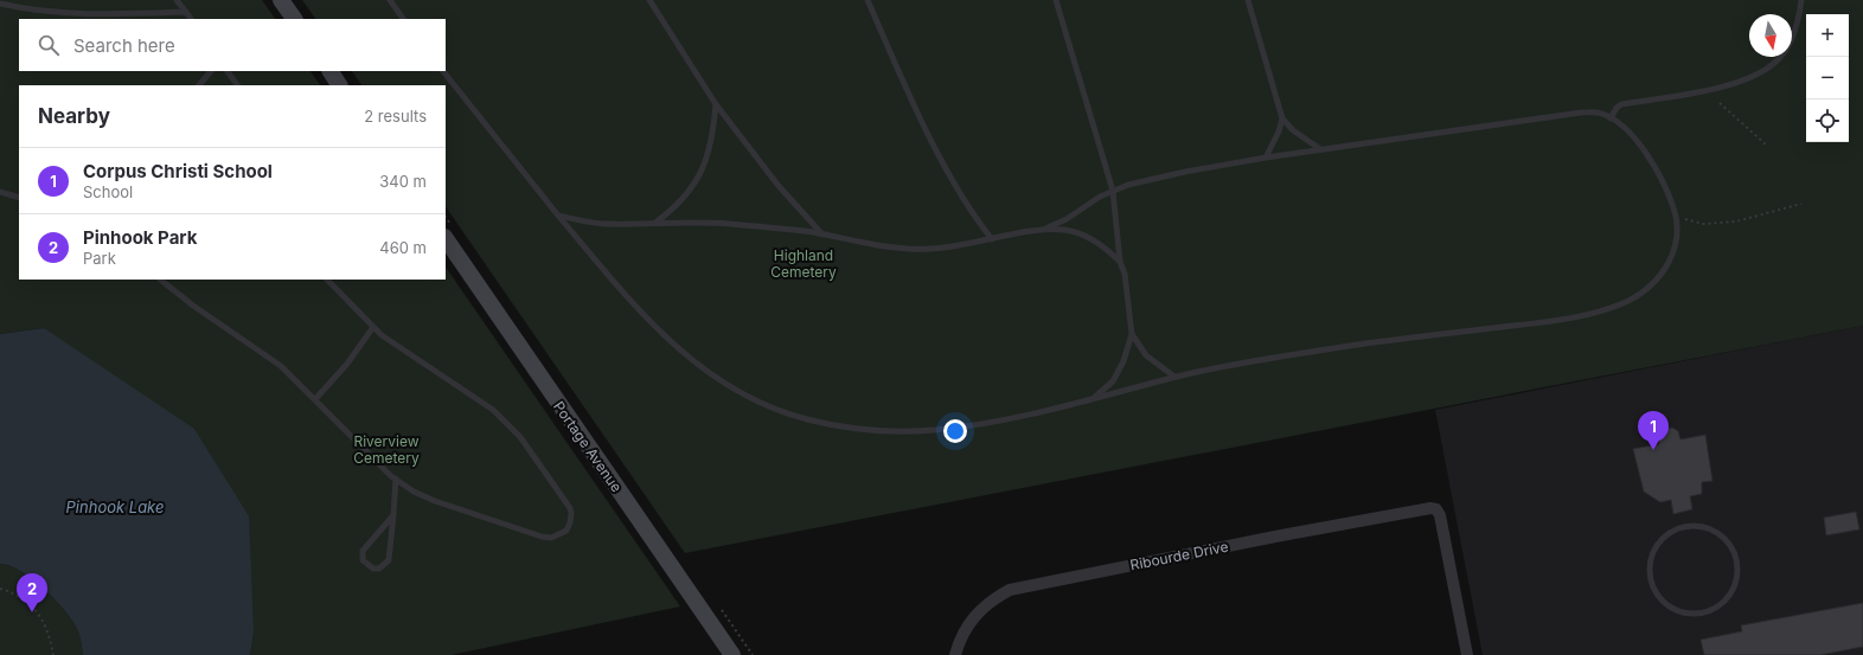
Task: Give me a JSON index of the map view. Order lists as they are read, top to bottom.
{
  "streets": {
    "main road": ["Portage Avenue"],
    "street": ["Ribourde Drive"]
  },
  "water": ["Pinhook Lake"],
  "parks": ["Highland Cemetery", "Riverview Cemetery"],
  "north": "bottom",
  "page": {
    "map_buttons": ["+", "−"],
    "search": "Search here",
    "heading": ["Nearby", "2 results"],
    "list": [
      {
        "mark": "1",
        "name": "Corpus Christi School",
        "note": "School",
        "value": "340 m"
      },
      {
        "mark": "2",
        "name": "Pinhook Park",
        "note": "Park",
        "value": "460 m"
      }
    ],
    "pins": ["1", "2"]
  }
}
